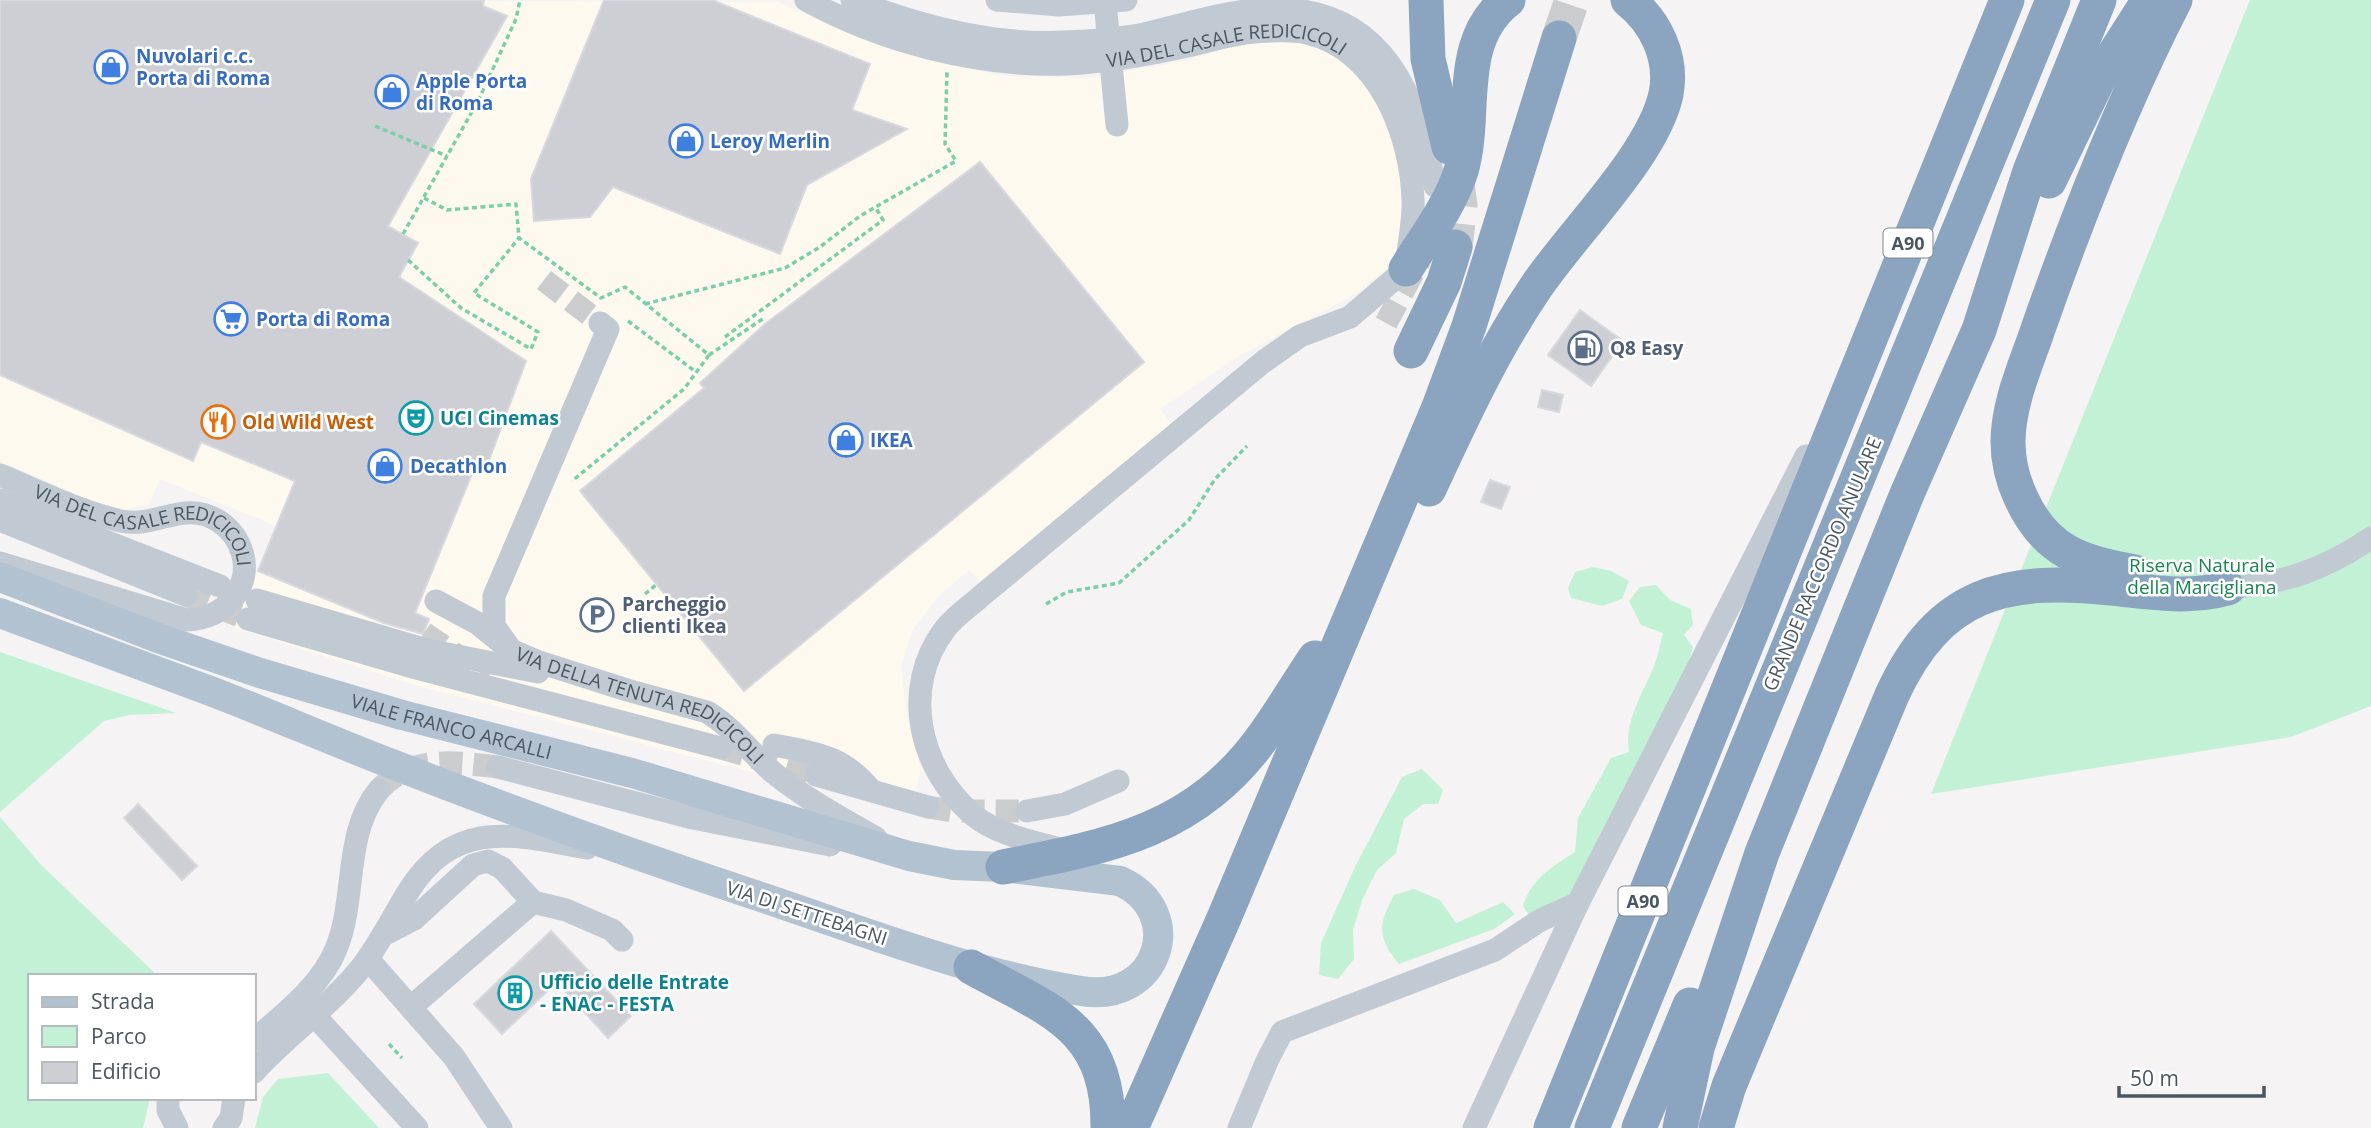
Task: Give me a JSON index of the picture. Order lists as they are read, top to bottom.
{
  "streets": {
    "highway": ["A90", "GRANDE RACCORDO ANULARE"],
    "main road": ["VIA DELLA TENUTA REDICICOLI", "VIALE FRANCO ARCALLI", "VIA DI SETTEBAGNI"],
    "street": ["VIA DEL CASALE REDICICOLI"]
  },
  "crossings": [
    ["VIA DELLA TENUTA REDICICOLI", "VIALE FRANCO ARCALLI"],
    ["VIA DELLA TENUTA REDICICOLI", "VIA DI SETTEBAGNI"]
  ],
  "parks": ["Riserva Naturale della Marcigliana"],
  "places": {
    "shop": [
      "Nuvolari c.c. Porta di Roma",
      "Apple Porta di Roma",
      "Leroy Merlin",
      "IKEA",
      "Decathlon"
    ],
    "supermarket": ["Porta di Roma"],
    "fuel station": ["Q8 Easy"],
    "theatre": ["UCI Cinemas"],
    "restaurant": ["Old Wild West"],
    "parking": ["Parcheggio clienti Ikea"],
    "building": ["Ufficio delle Entrate - ENAC - FESTA"]
  },
  "legend": ["Strada", "Parco", "Edificio"],
  "scale_bar": "50 m"
}
